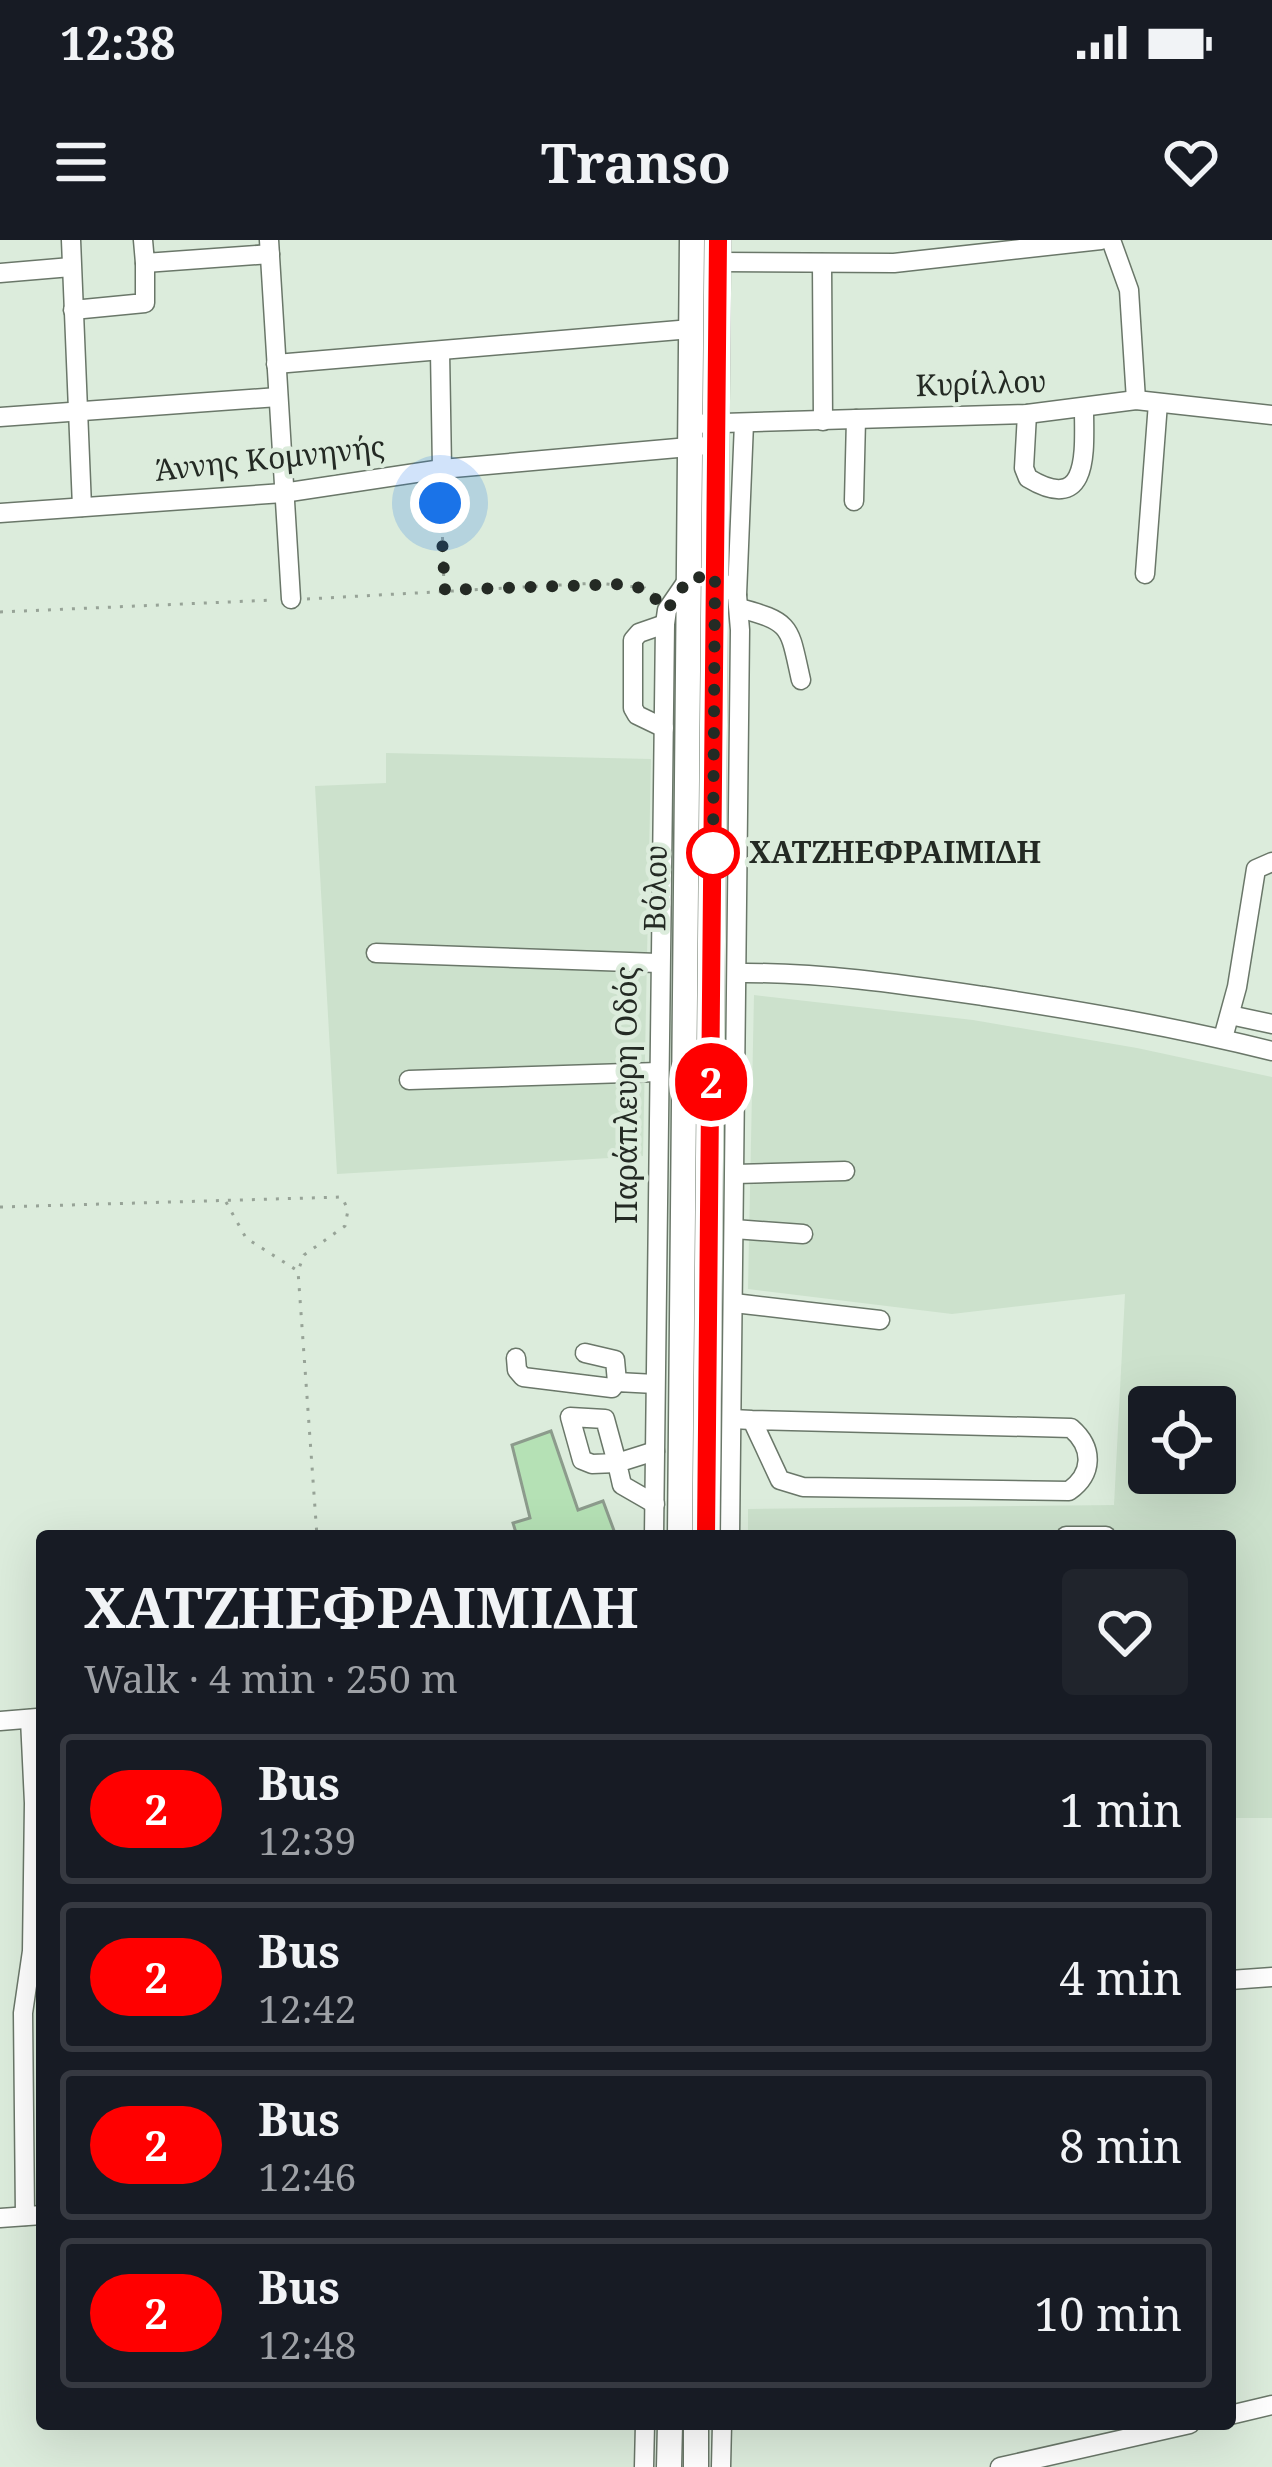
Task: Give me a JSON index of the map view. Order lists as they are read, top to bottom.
{
  "streets": {
    "main road": ["Βόλου"],
    "street": ["Κυρίλλου", "Άννης Κομνηνής", "Παράπλευρη Οδός"]
  },
  "crossings": [
    ["Κυρίλλου", "Άννης Κομνηνής"],
    ["Κυρίλλου", "Βόλου"],
    ["Άννης Κομνηνής", "Βόλου"]
  ],
  "places": ["ΧΑΤΖΗΕΦΡΑΙΜΙΔΗ"],
  "lines": ["bus line 2"],
  "page": {
    "status": "12:38",
    "header": "Transo",
    "on_map": "2",
    "heading": ["ΧΑΤΖΗΕΦΡΑΙΜΙΔΗ", "Walk · 4 min · 250 m"],
    "list": [
      {
        "mark": "2",
        "name": "Bus",
        "note": "12:39",
        "value": "1 min"
      },
      {
        "mark": "2",
        "name": "Bus",
        "note": "12:42",
        "value": "4 min"
      },
      {
        "mark": "2",
        "name": "Bus",
        "note": "12:46",
        "value": "8 min"
      },
      {
        "mark": "2",
        "name": "Bus",
        "note": "12:48",
        "value": "10 min"
      }
    ]
  }
}
